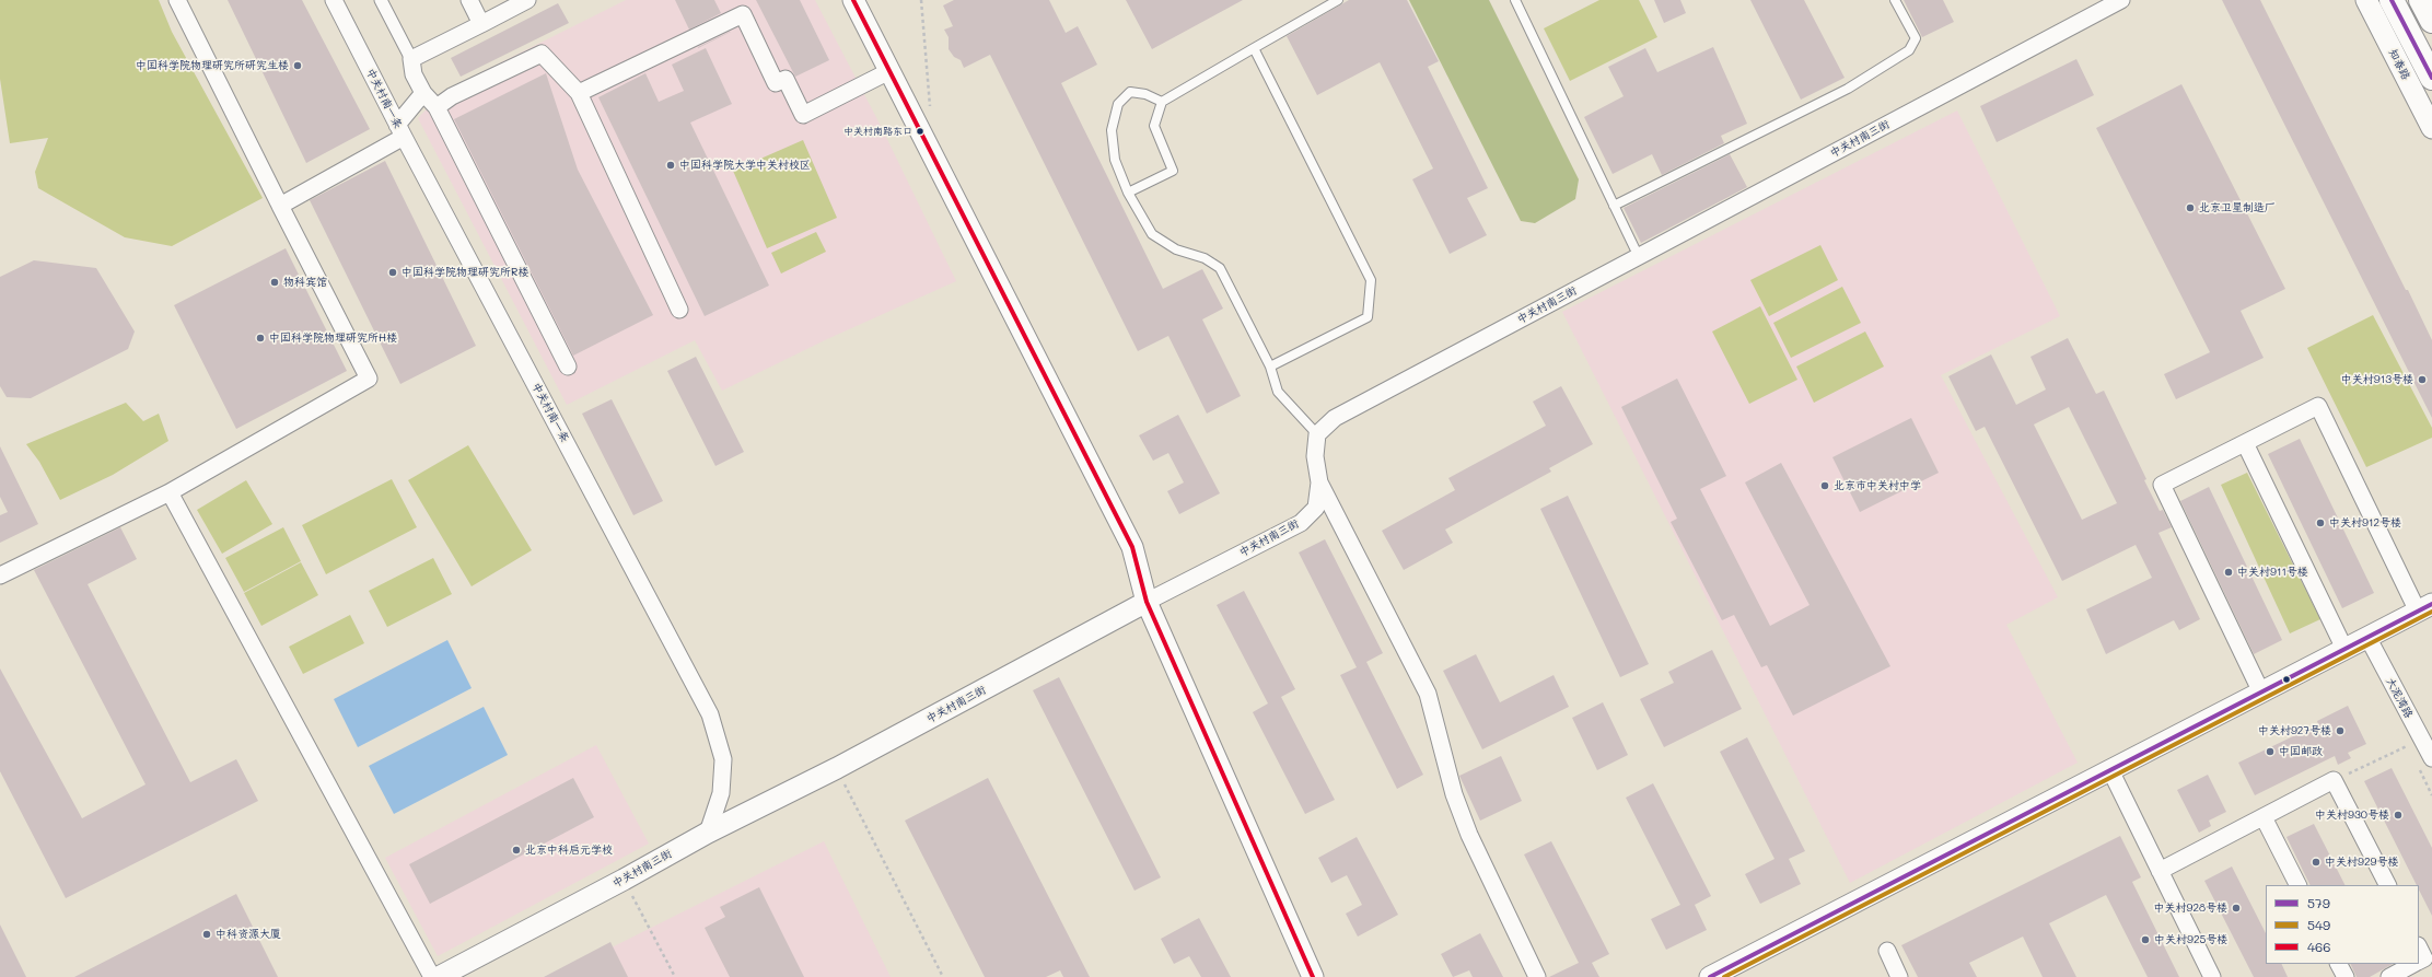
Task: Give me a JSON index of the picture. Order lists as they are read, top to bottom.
{
  "streets": {
    "street": [
      "知春路",
      "中关村南一条",
      "中关村南三街",
      "大泥湾路"
    ]
  },
  "crossings": [
    ["中关村南一条", "中关村南三街"]
  ],
  "places": [
    "中国科学院物理研究所研究生楼",
    "中关村南路东口",
    "中国科学院大学中关村校区",
    "北京卫星制造厂",
    "中国科学院物理研究所R楼",
    "物科宾馆",
    "中国科学院物理研究所H楼",
    "中关村913号楼",
    "北京市中关村中学",
    "中关村912号楼",
    "中关村911号楼",
    "中关村927号楼",
    "中国邮政",
    "中关村930号楼",
    "北京中科启元学校",
    "中关村929号楼",
    "中关村928号楼",
    "中科资源大厦",
    "中关村925号楼"
  ],
  "lines": ["transit line 579", "transit line 466", "transit line 549"],
  "legend": ["579", "549", "466"]
}
